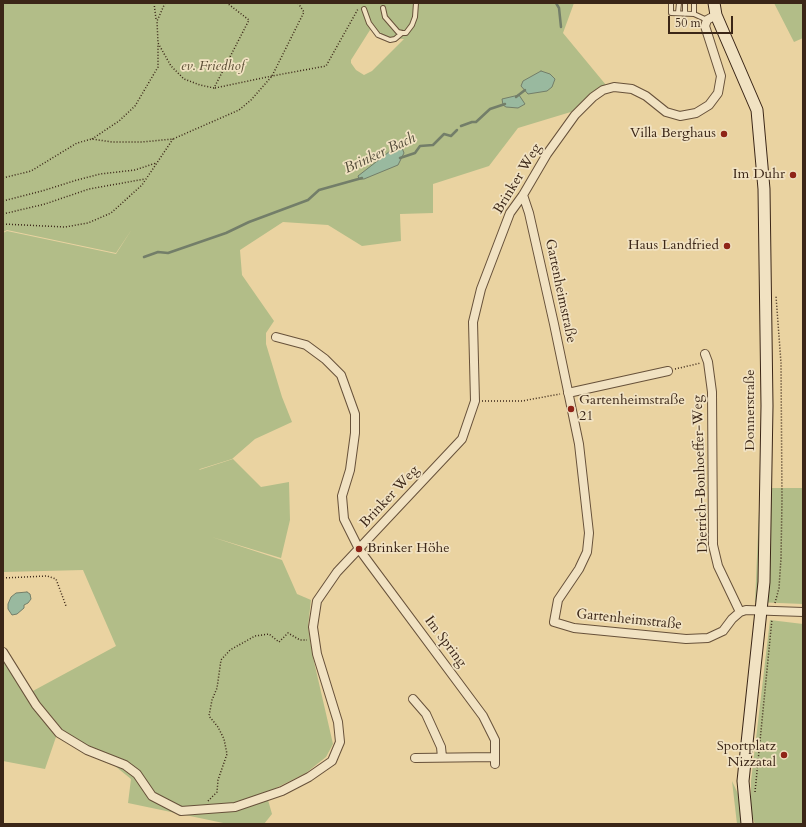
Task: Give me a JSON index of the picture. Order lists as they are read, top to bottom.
{
  "streets": {
    "main road": ["Donnerstraße"],
    "street": [
      "Brinker Weg",
      "Gartenheimstraße",
      "Dietrich-Bonhoeffer-Weg",
      "Im Spring"
    ]
  },
  "crossings": [
    ["Brinker Weg", "Gartenheimstraße"],
    ["Brinker Weg", "Donnerstraße"],
    ["Brinker Weg", "Im Spring"],
    ["Gartenheimstraße", "Dietrich-Bonhoeffer-Weg"]
  ],
  "water": ["Brinker Bach"],
  "parks": ["ev. Friedhof"],
  "places": [
    "Villa Berghaus",
    "Im Duhr",
    "Haus Landfried",
    "Gartenheimstraße 21",
    "Brinker Höhe",
    "Sportplatz Nizzatal"
  ],
  "scale_bar": "50 m"
}
